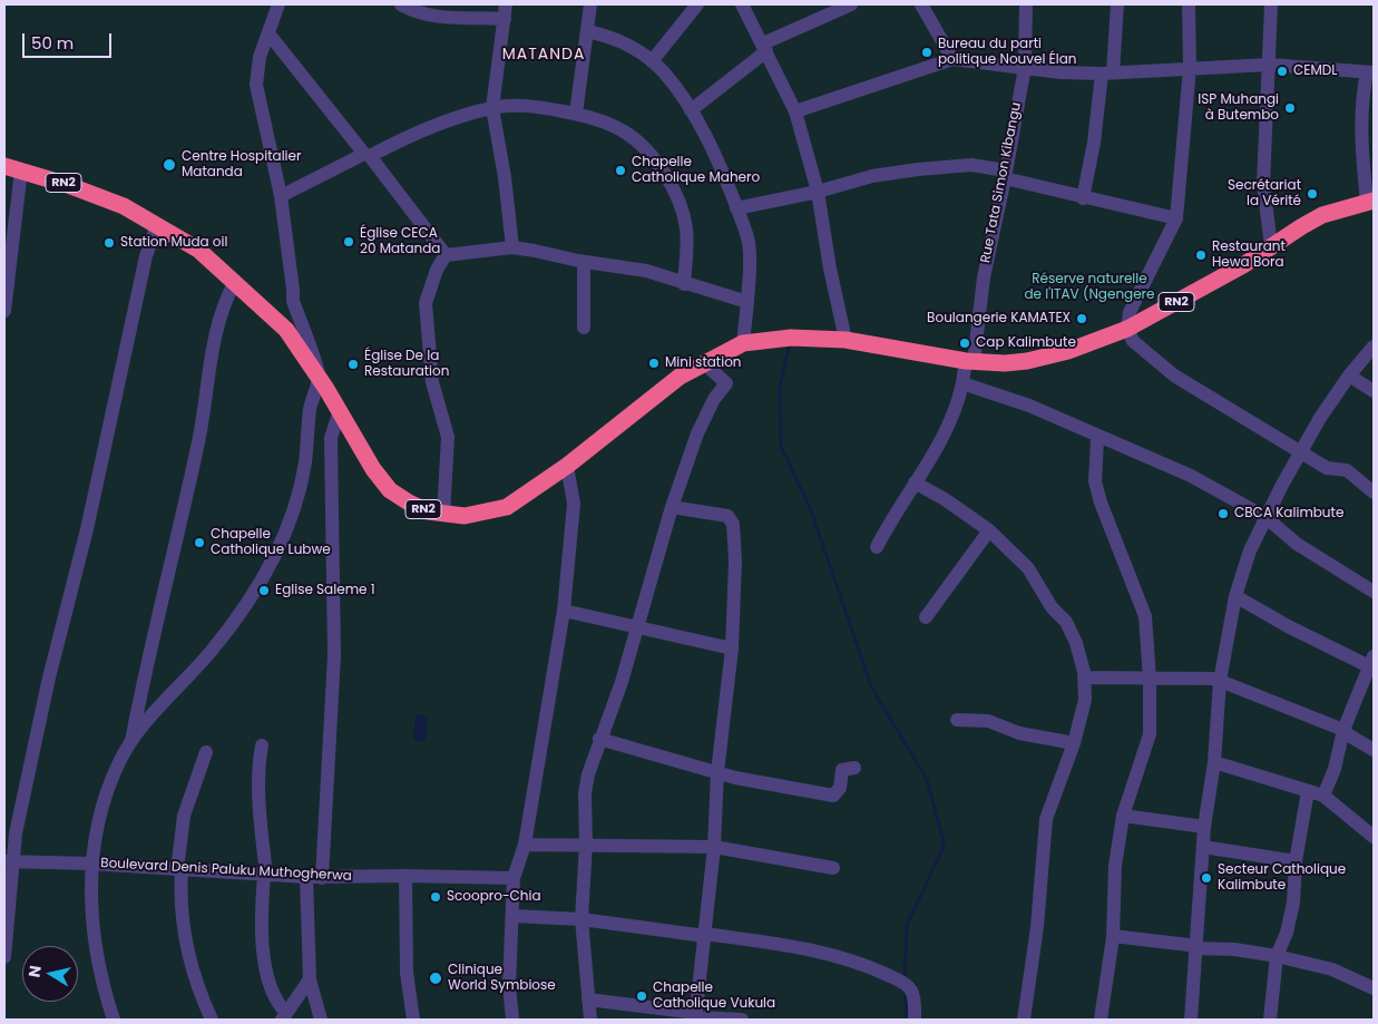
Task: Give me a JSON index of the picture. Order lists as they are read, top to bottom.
{
  "streets": {
    "highway": ["RN2"],
    "street": ["Rue Tata Simon Kibangu", "Boulevard Denis Paluku Muthogherwa"]
  },
  "crossings": [
    ["RN2", "Rue Tata Simon Kibangu"]
  ],
  "districts": ["MATANDA"],
  "parks": ["Réserve naturelle de l'ITAV (Ngengere"],
  "places": [
    "Bureau du parti politique Nouvel Élan",
    "CEMDL",
    "ISP Muhangi à Butembo",
    "Centre Hospitalier Matanda",
    "Chapelle Catholique Mahero",
    "Secrétariat la Vérité",
    "Église CECA 20 Matanda",
    "Station Muda oil",
    "Restaurant Hewa Bora",
    "Boulangerie KAMATEX",
    "Cap Kalimbute",
    "Mini station",
    "Église De la Restauration",
    "CBCA Kalimbute",
    "Chapelle Catholique Lubwe",
    "Eglise Saleme 1",
    "Secteur Catholique Kalimbute",
    "Scoopro-Chia",
    "Clinique World Symbiose",
    "Chapelle Catholique Vukula"
  ],
  "scale_bar": "50 m",
  "north": "left"
}
